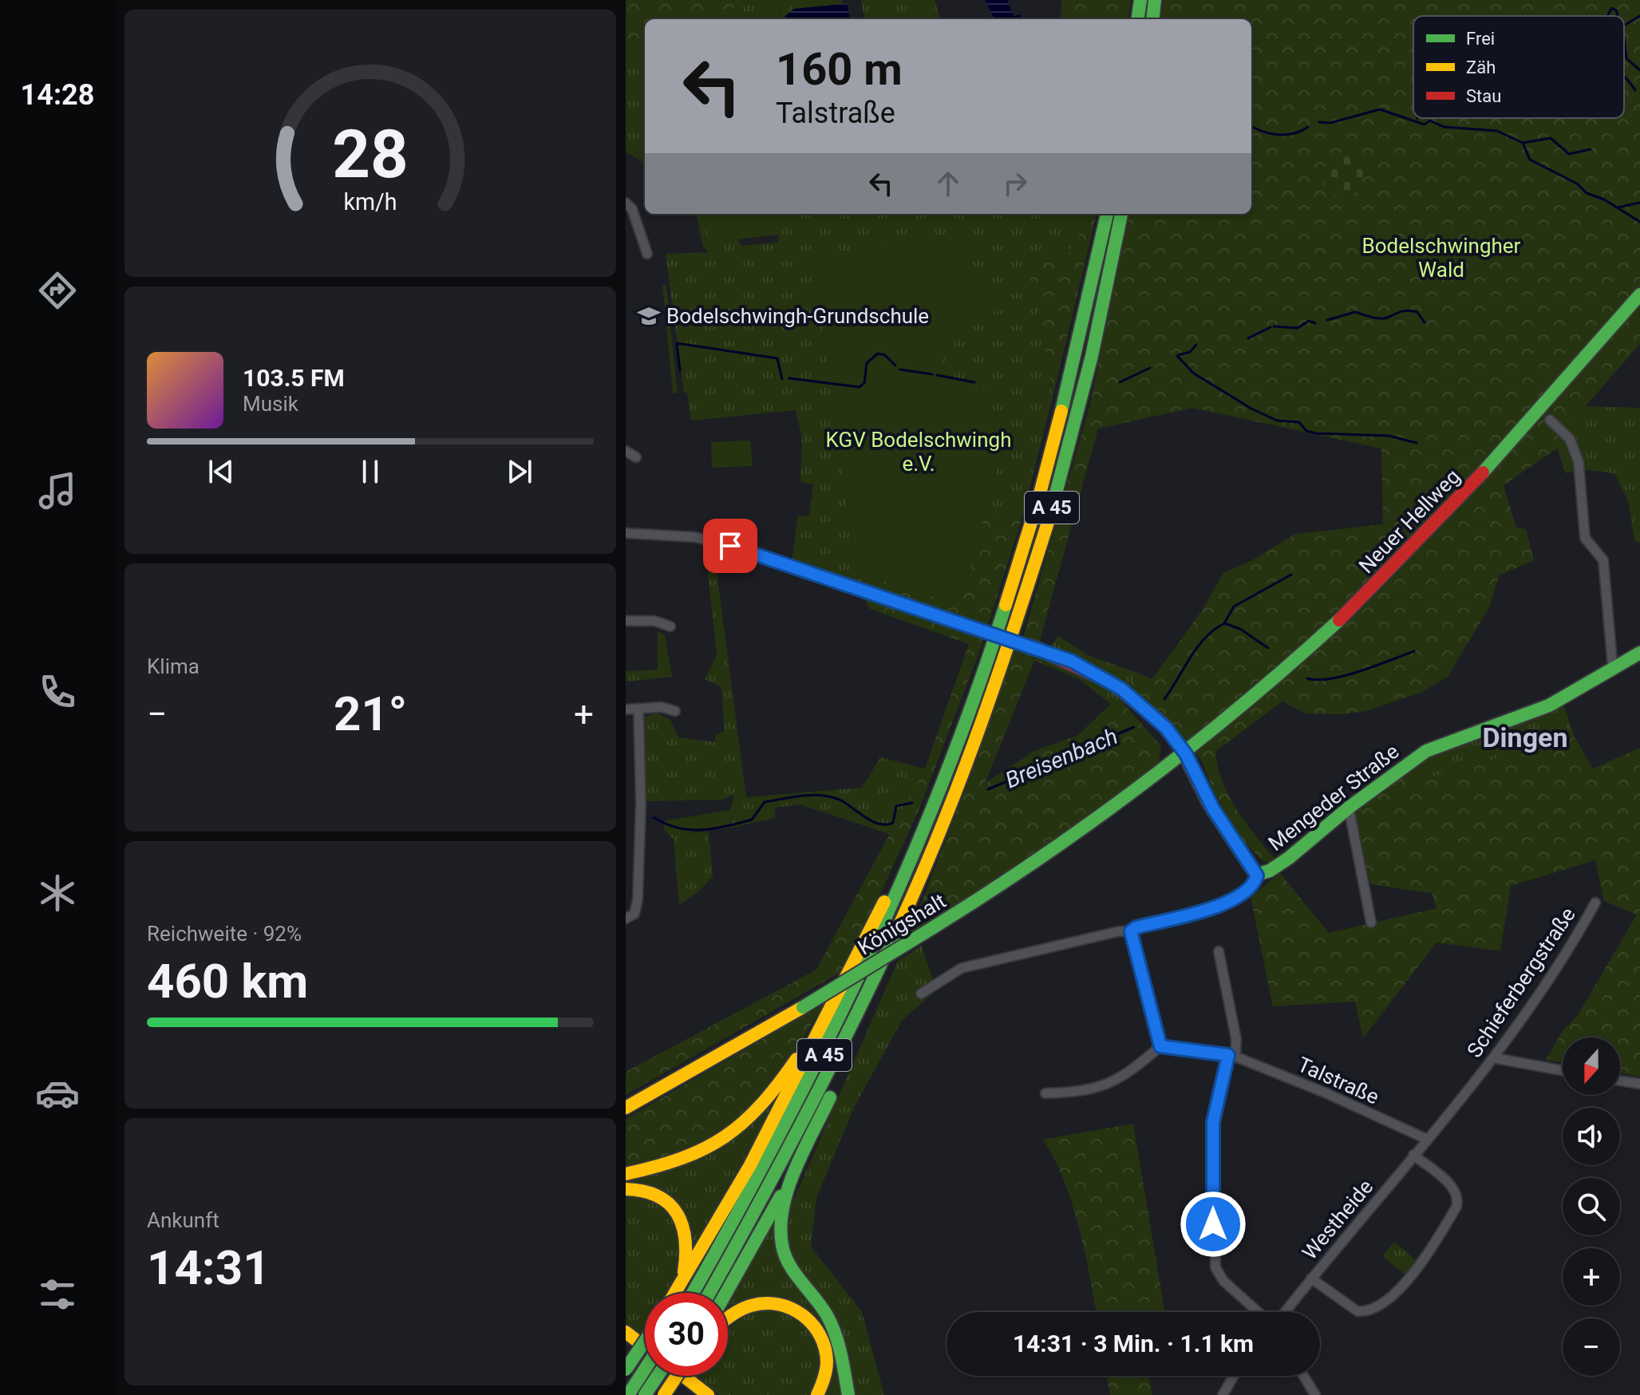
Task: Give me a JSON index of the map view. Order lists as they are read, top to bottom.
{
  "streets": {
    "main road": [
      "A 45",
      "Neuer Hellweg",
      "Mengeder Straße",
      "Königshalt"
    ],
    "street": ["Schieferbergstraße", "Talstraße", "Westheide"]
  },
  "crossings": [
    ["Neuer Hellweg", "Königshalt"],
    ["Schieferbergstraße", "Talstraße"],
    ["Schieferbergstraße", "Westheide"],
    ["Talstraße", "Westheide"]
  ],
  "districts": ["Dingen"],
  "water": ["Breisenbach"],
  "parks": ["Bodelschwingher Wald", "KGV Bodelschwingh e.V."],
  "places": {
    "school or university": ["Bodelschwingh-Grundschule"]
  },
  "legend": ["Frei", "Zäh", "Stau"],
  "north": "bottom",
  "page": {
    "tabs": "14:28",
    "turn": ["160 m", "Talstraße"],
    "song": ["103.5 FM", "Musik"],
    "tile": [
      "Klima",
      ["Reichweite · 92%", "460 km"],
      ["Ankunft", "14:31"]
    ],
    "heat": ["−", "21°", "+"],
    "map_buttons": ["+", "−"],
    "limit": "30",
    "trip": "14:31 · 3 Min. · 1.1 km",
    "gauge": ["28", "km/h"]
  }
}
